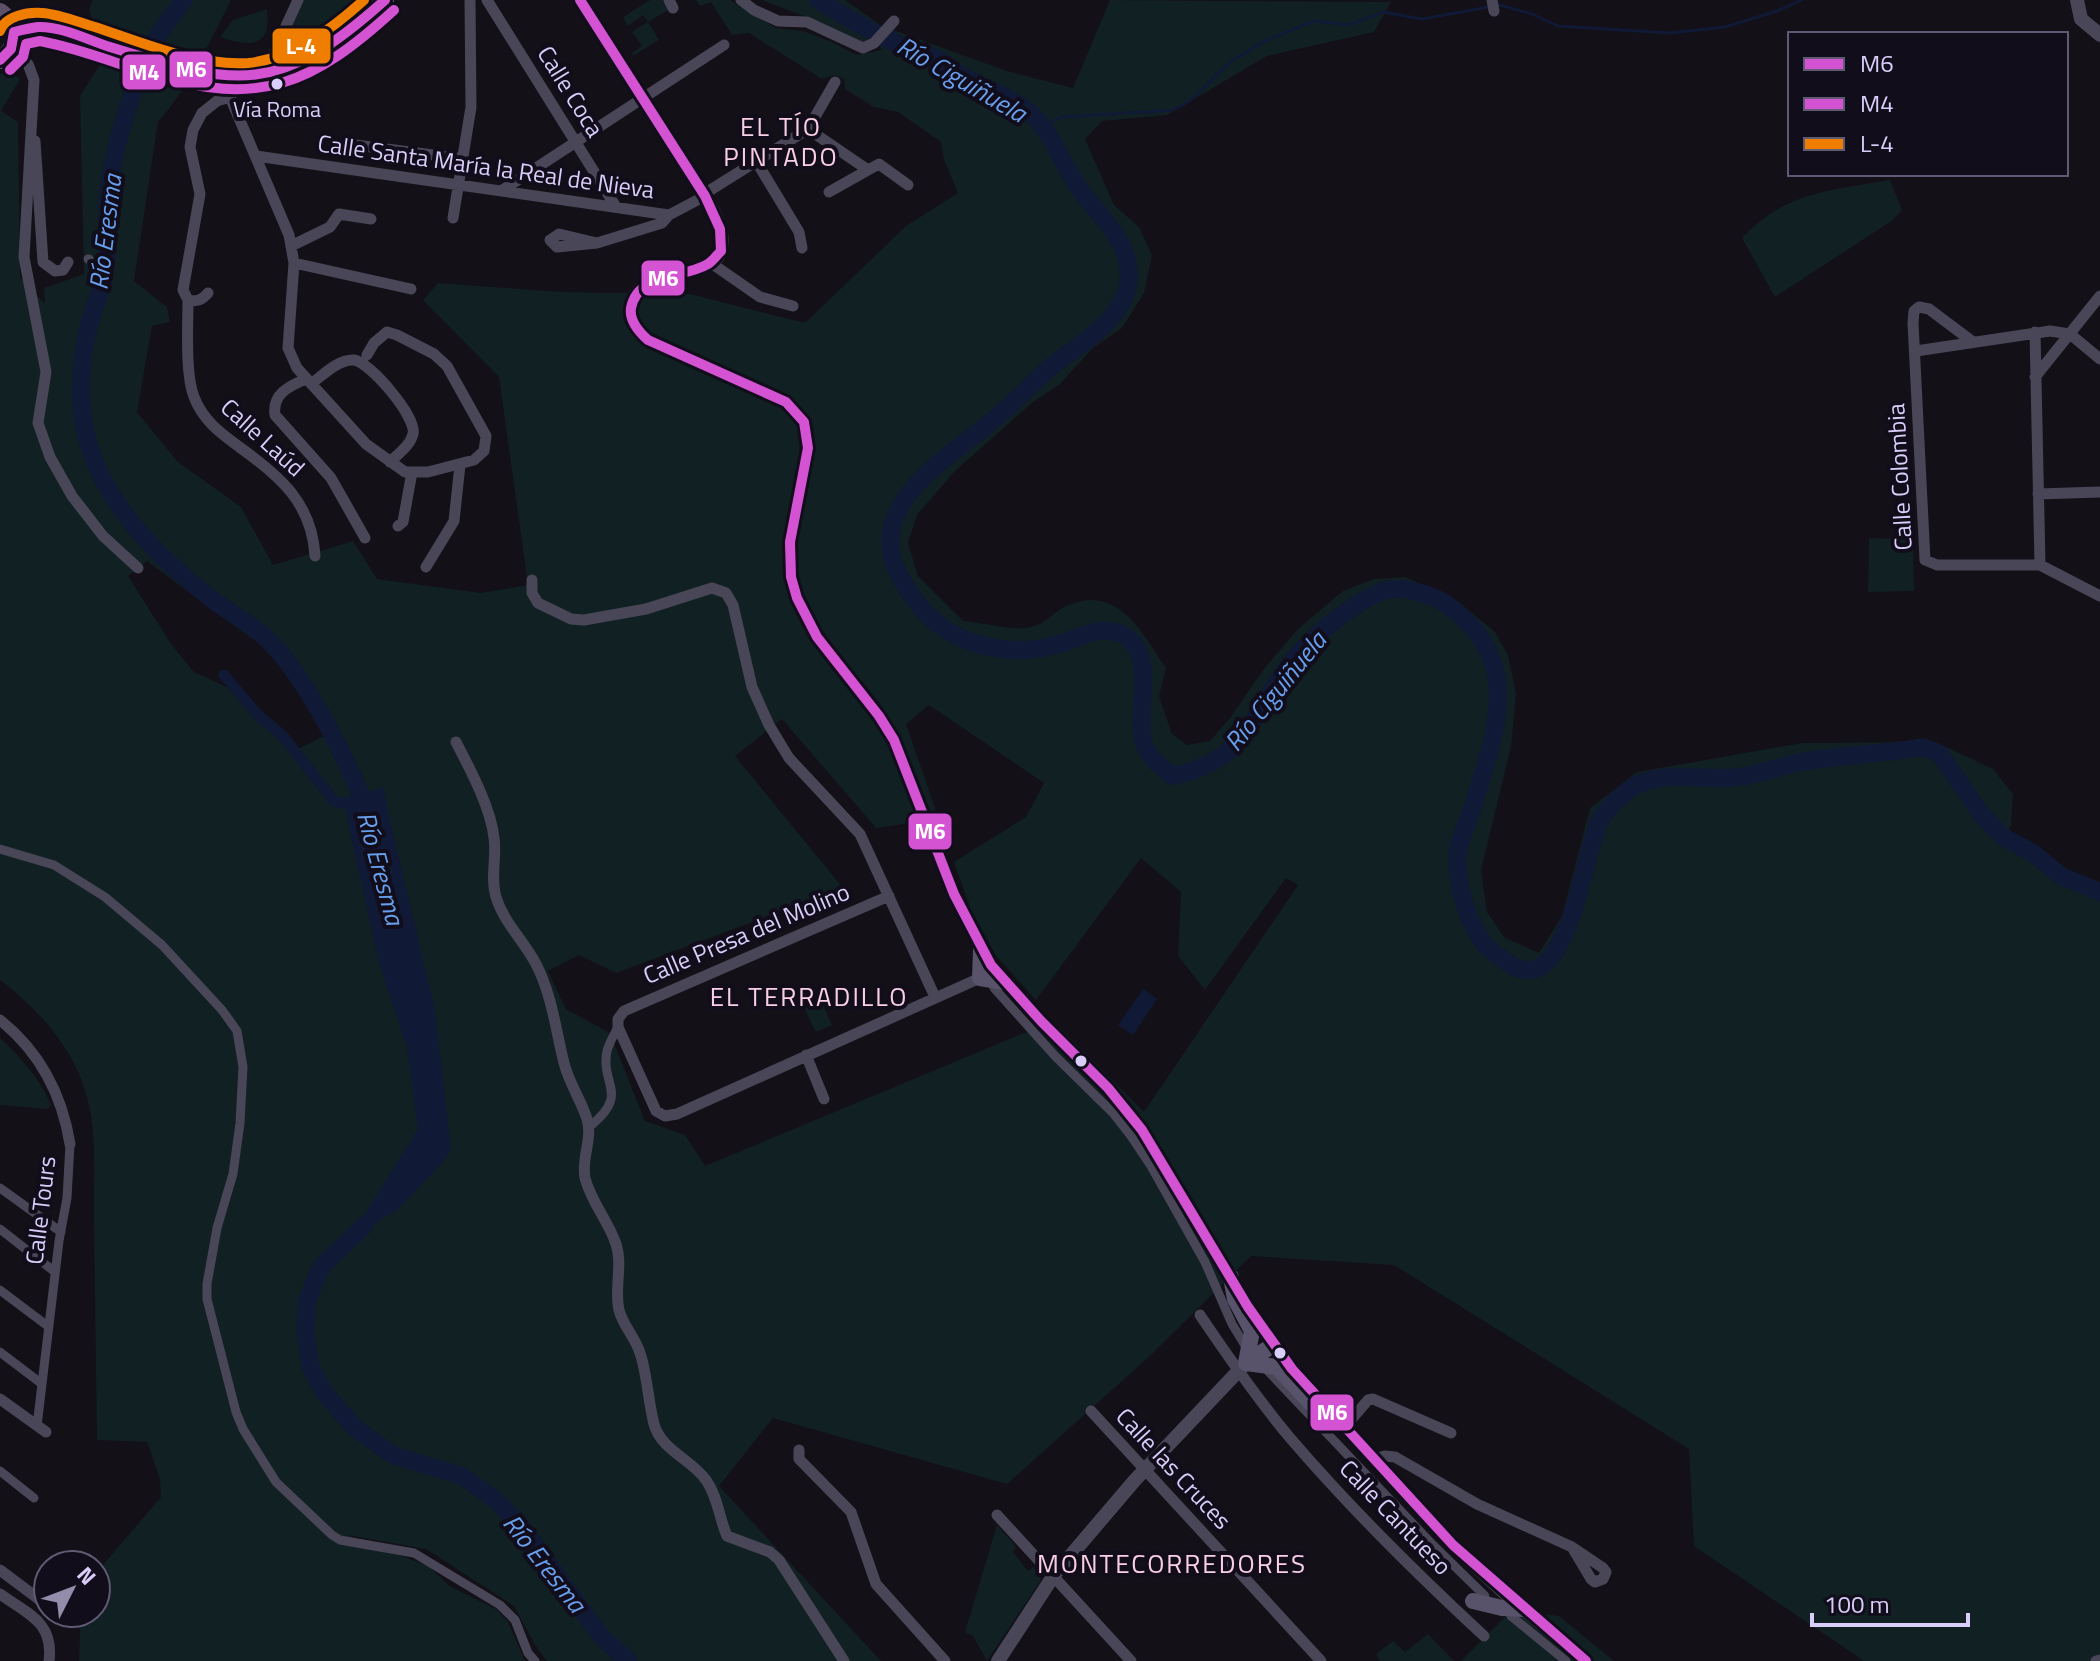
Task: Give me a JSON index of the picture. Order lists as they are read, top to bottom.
{
  "streets": {
    "street": [
      "Calle Coca",
      "Calle Santa María la Real de Nieva",
      "Calle Laúd",
      "Calle Colombia",
      "Calle Presa del Molino",
      "Calle Tours",
      "Calle las Cruces",
      "Calle Cantueso"
    ]
  },
  "crossings": [
    ["Calle Coca", "Calle Santa María la Real de Nieva"]
  ],
  "districts": ["EL TÍO PINTADO", "EL TERRADILLO", "MONTECORREDORES"],
  "water": ["Río Ciguiñuela", "Río Eresma"],
  "places": ["Vía Roma"],
  "lines": ["transit line M6", "transit line L-4", "transit line M4"],
  "legend": ["M6", "M4", "L-4"],
  "scale_bar": "100 m",
  "north": "top right"
}
